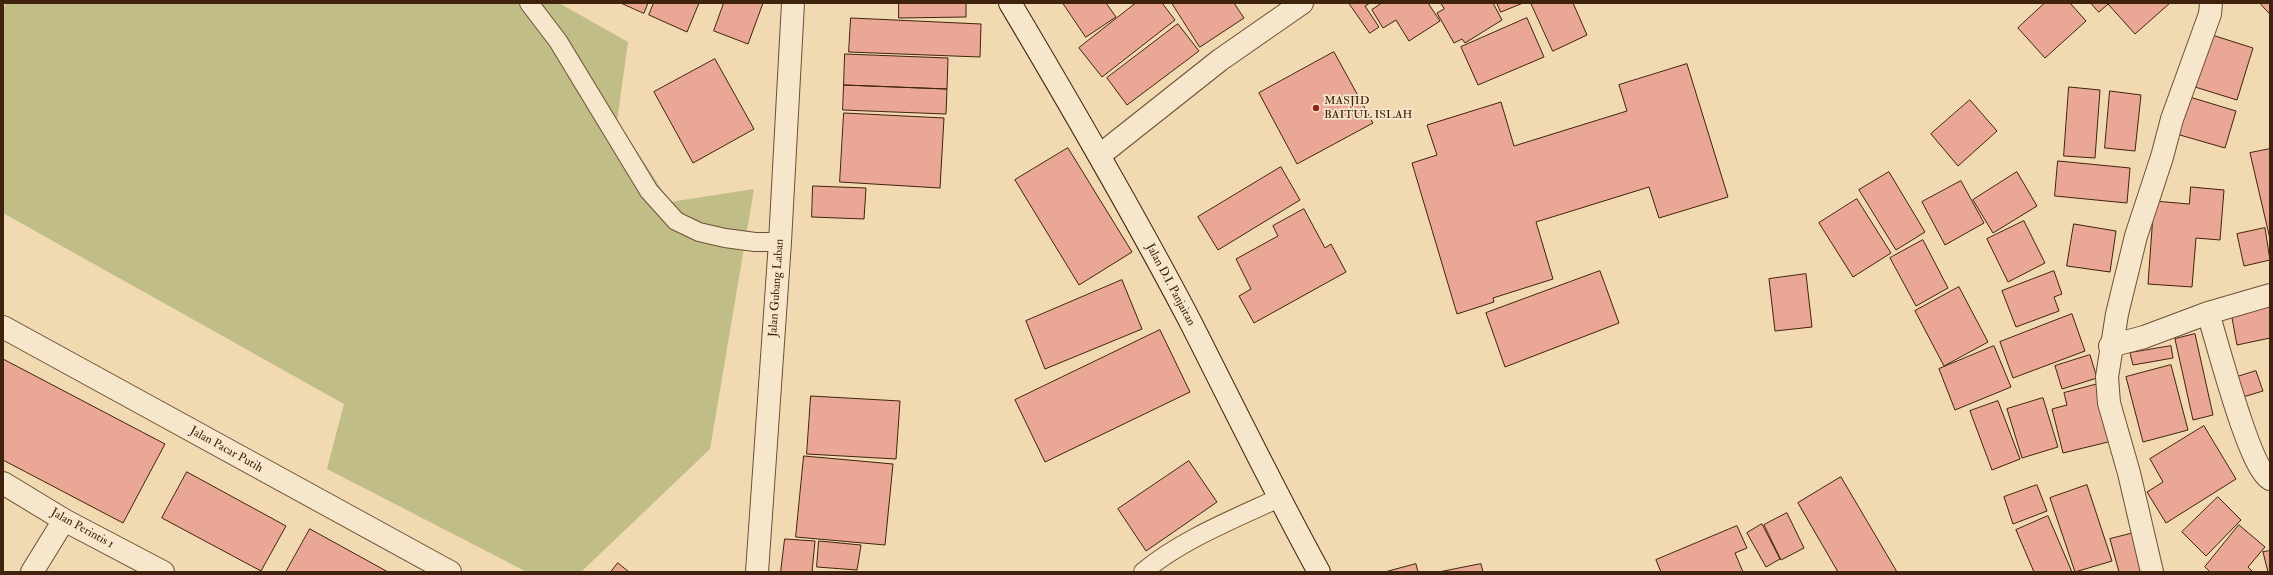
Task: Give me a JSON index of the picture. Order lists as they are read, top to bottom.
{
  "streets": {
    "street": [
      "Jalan D.I. Panjaitan",
      "Jalan Gubang Laban",
      "Jalan Pacar Putih",
      "Jalan Perintis 1"
    ]
  },
  "places": ["MASJID BAITUL ISLAH"]
}
